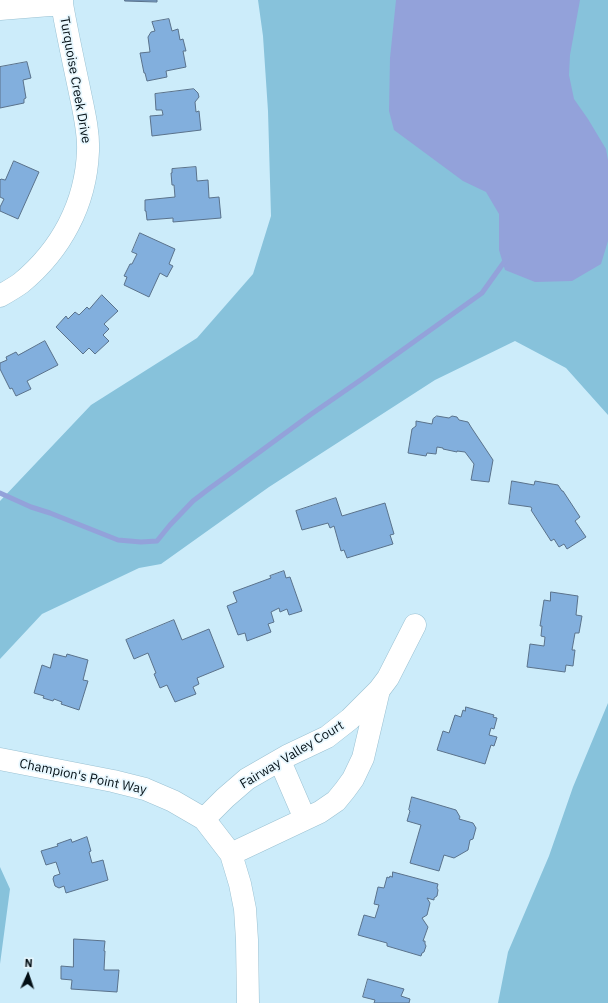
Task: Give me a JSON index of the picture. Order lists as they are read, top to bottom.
{
  "streets": {
    "street": ["Turquoise Creek Drive", "Fairway Valley Court", "Champion's Point Way"]
  },
  "crossings": [
    ["Fairway Valley Court", "Champion's Point Way"]
  ],
  "north": "top"
}
